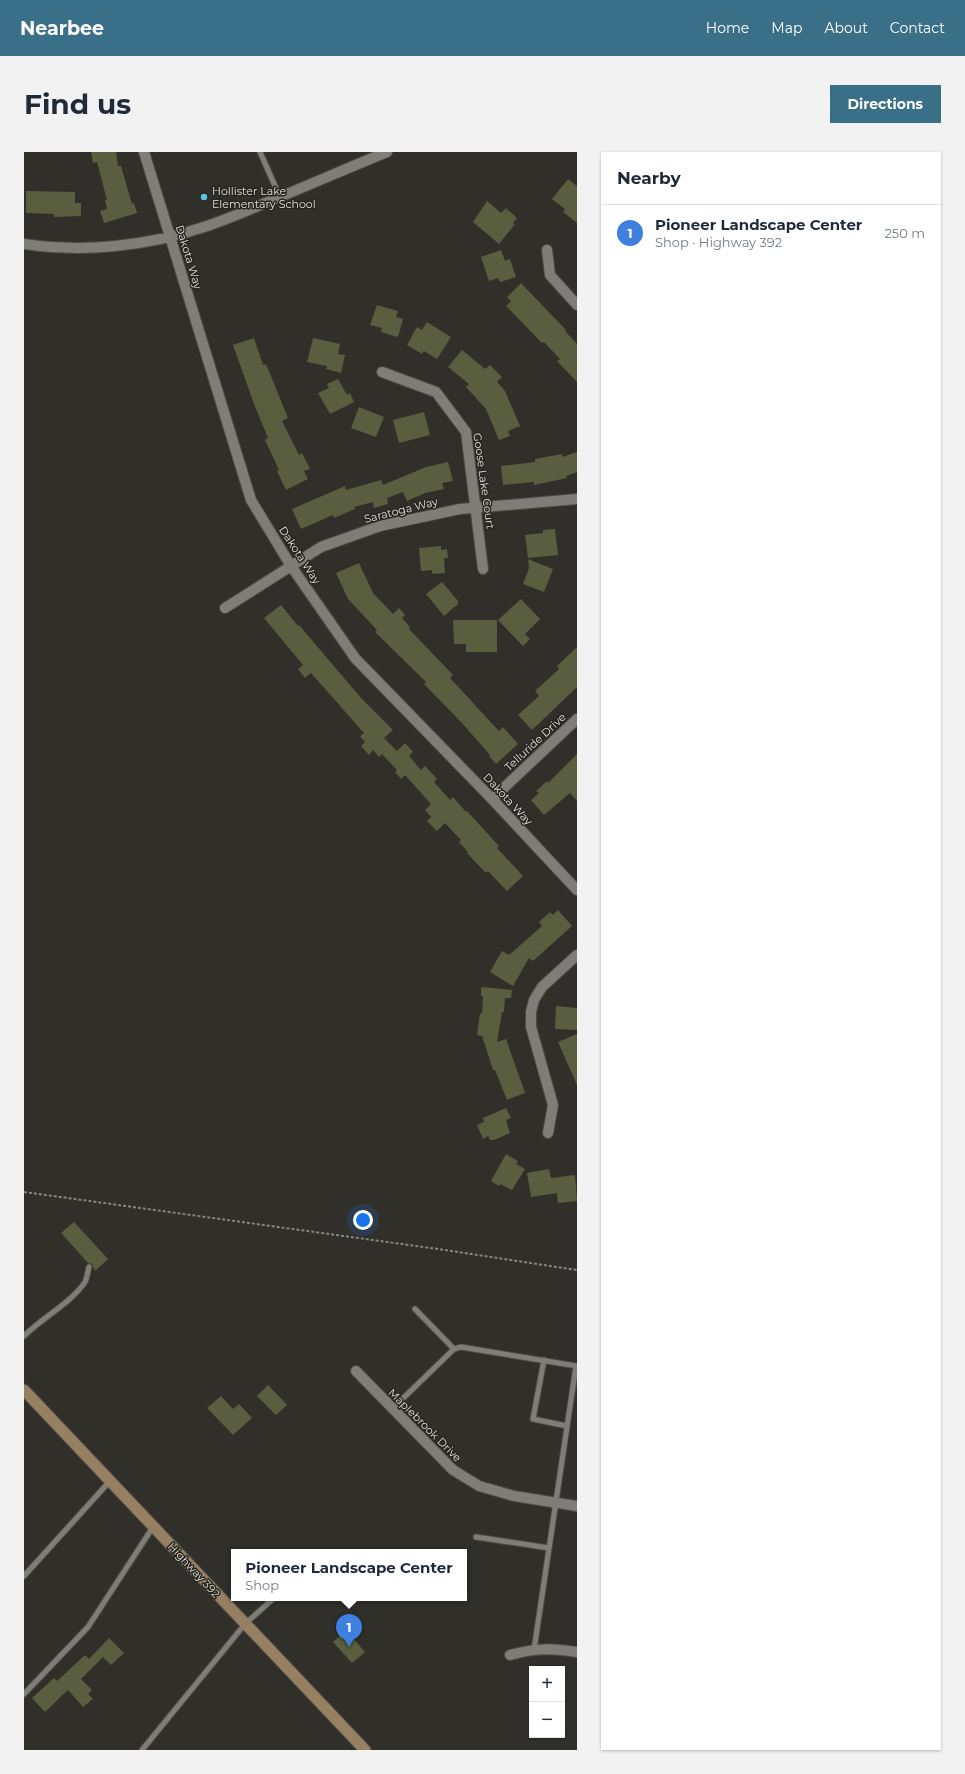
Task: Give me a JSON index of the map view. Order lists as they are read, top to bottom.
{
  "streets": {
    "main road": ["Highway 392"],
    "street": [
      "Dakota Way",
      "Goose Lake Court",
      "Saratoga Way",
      "Telluride Drive",
      "Maplebrook Drive"
    ]
  },
  "crossings": [
    ["Dakota Way", "Saratoga Way"],
    ["Dakota Way", "Telluride Drive"],
    ["Goose Lake Court", "Saratoga Way"]
  ],
  "places": ["Hollister Lake Elementary School"],
  "page": {
    "header": "Nearbee",
    "nav": [
      "Home",
      "Map",
      "About",
      "Contact"
    ],
    "buttons": "Directions",
    "title": "Find us",
    "heading": "Nearby",
    "list": [
      {
        "mark": "1",
        "name": "Pioneer Landscape Center",
        "note": "Shop · Highway 392",
        "value": "250 m"
      }
    ],
    "popup": ["Pioneer Landscape Center", "Shop"],
    "pins": "1",
    "map_buttons": ["+", "−"]
  }
}
